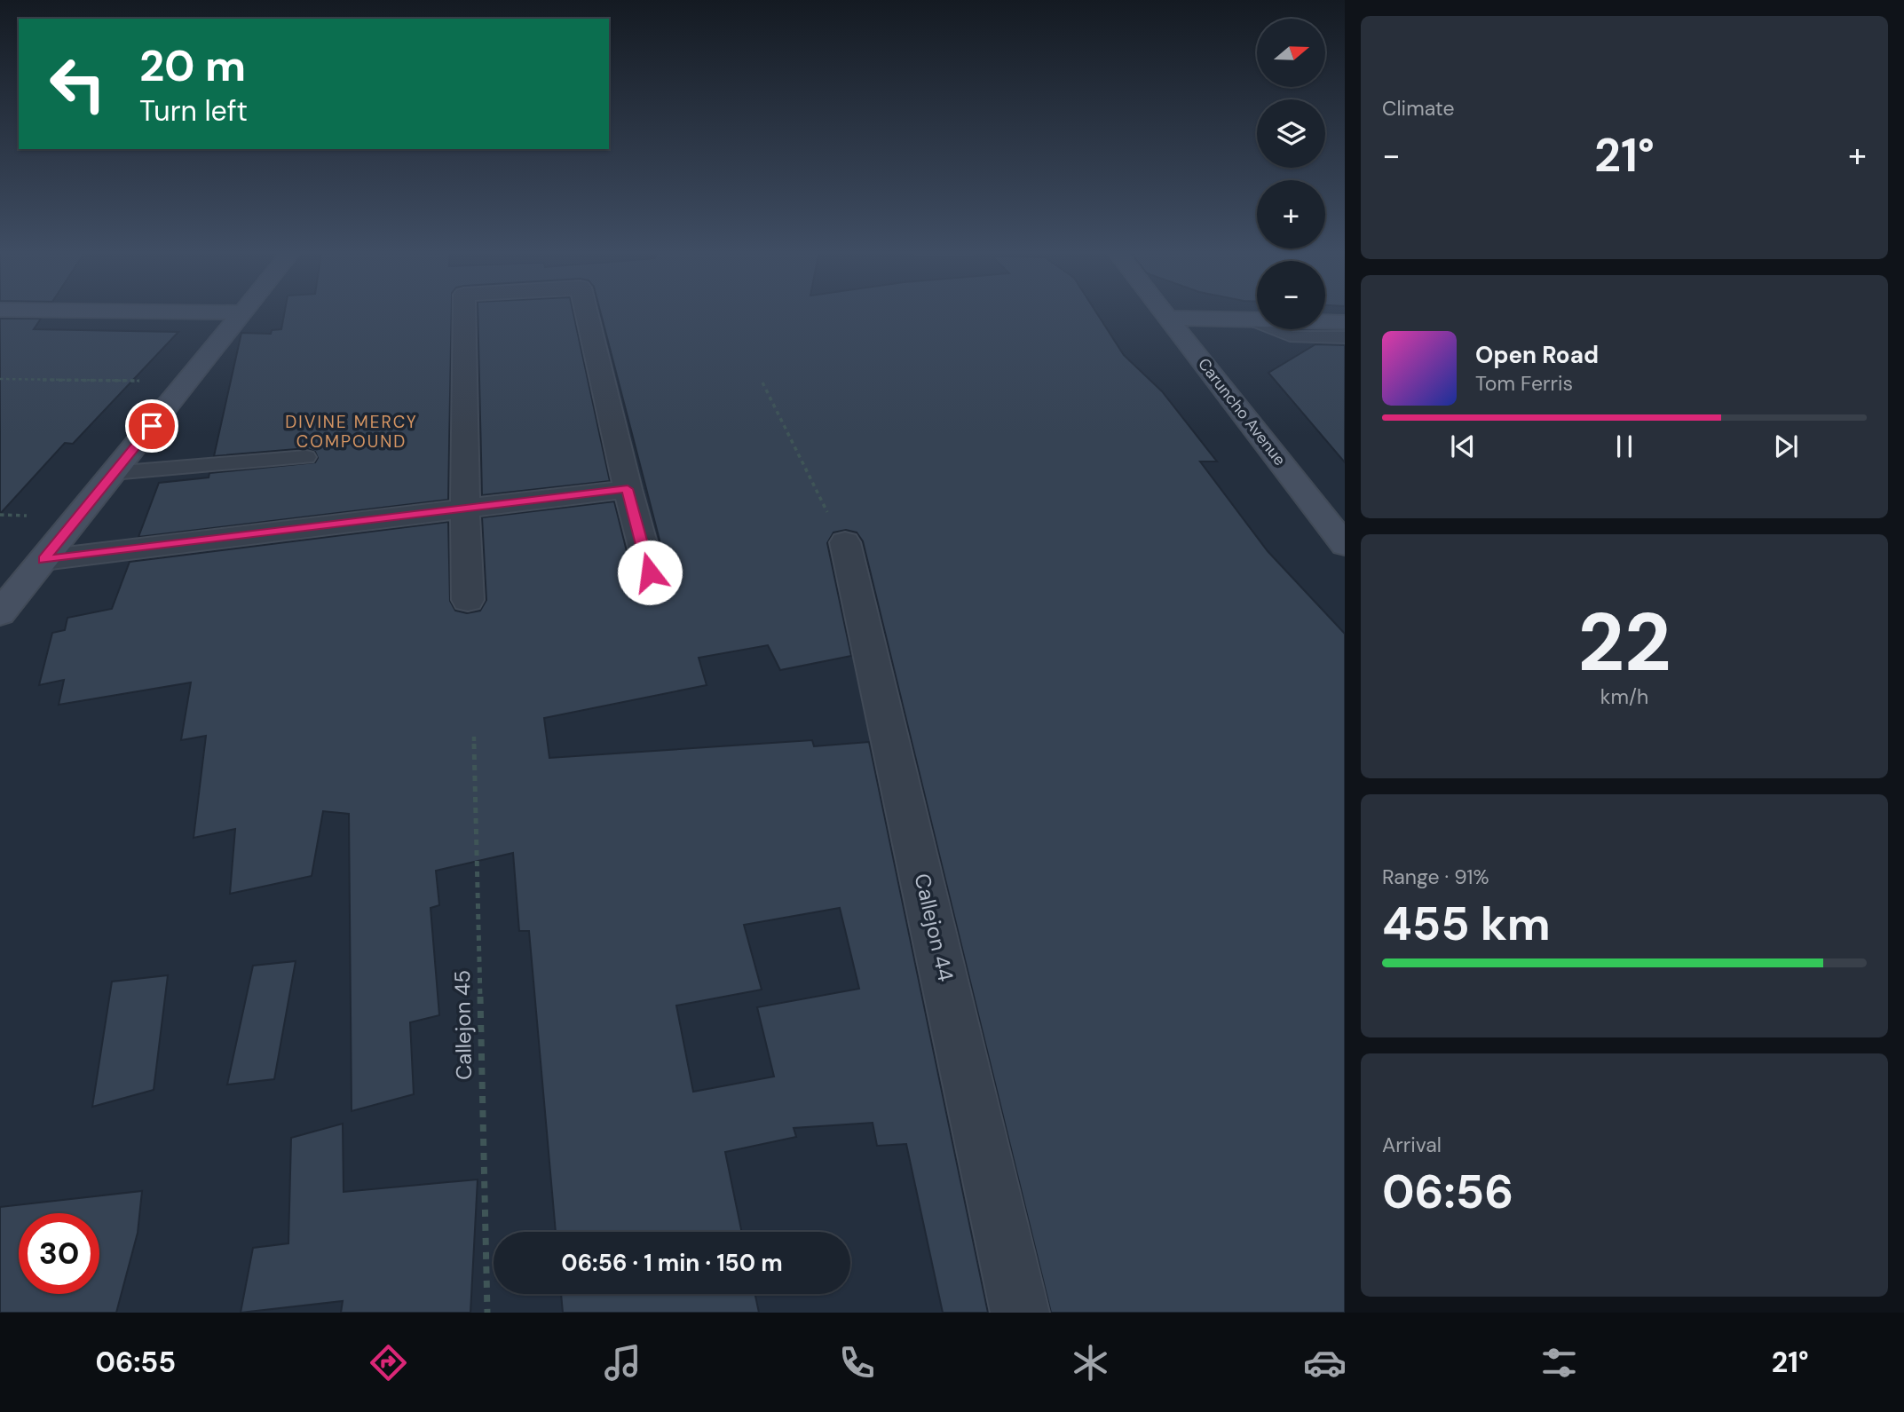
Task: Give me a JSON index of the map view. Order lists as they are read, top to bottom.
{
  "streets": {
    "street": ["Caruncho Avenue", "Callejon 44"],
    "path": ["Callejon 45"]
  },
  "districts": ["DIVINE MERCY COMPOUND"],
  "north": "right",
  "page": {
    "tile": [
      "Climate",
      ["22", "km/h"],
      ["Range · 91%", "455 km"],
      ["Arrival", "06:56"]
    ],
    "map_buttons": ["+", "−"],
    "turn": ["20 m", "Turn left"],
    "heat": ["−", "21°", "+"],
    "song": ["Open Road", "Tom Ferris"],
    "limit": "30",
    "trip": "06:56 · 1 min · 150 m",
    "tabs": ["06:55", "21°"]
  }
}
